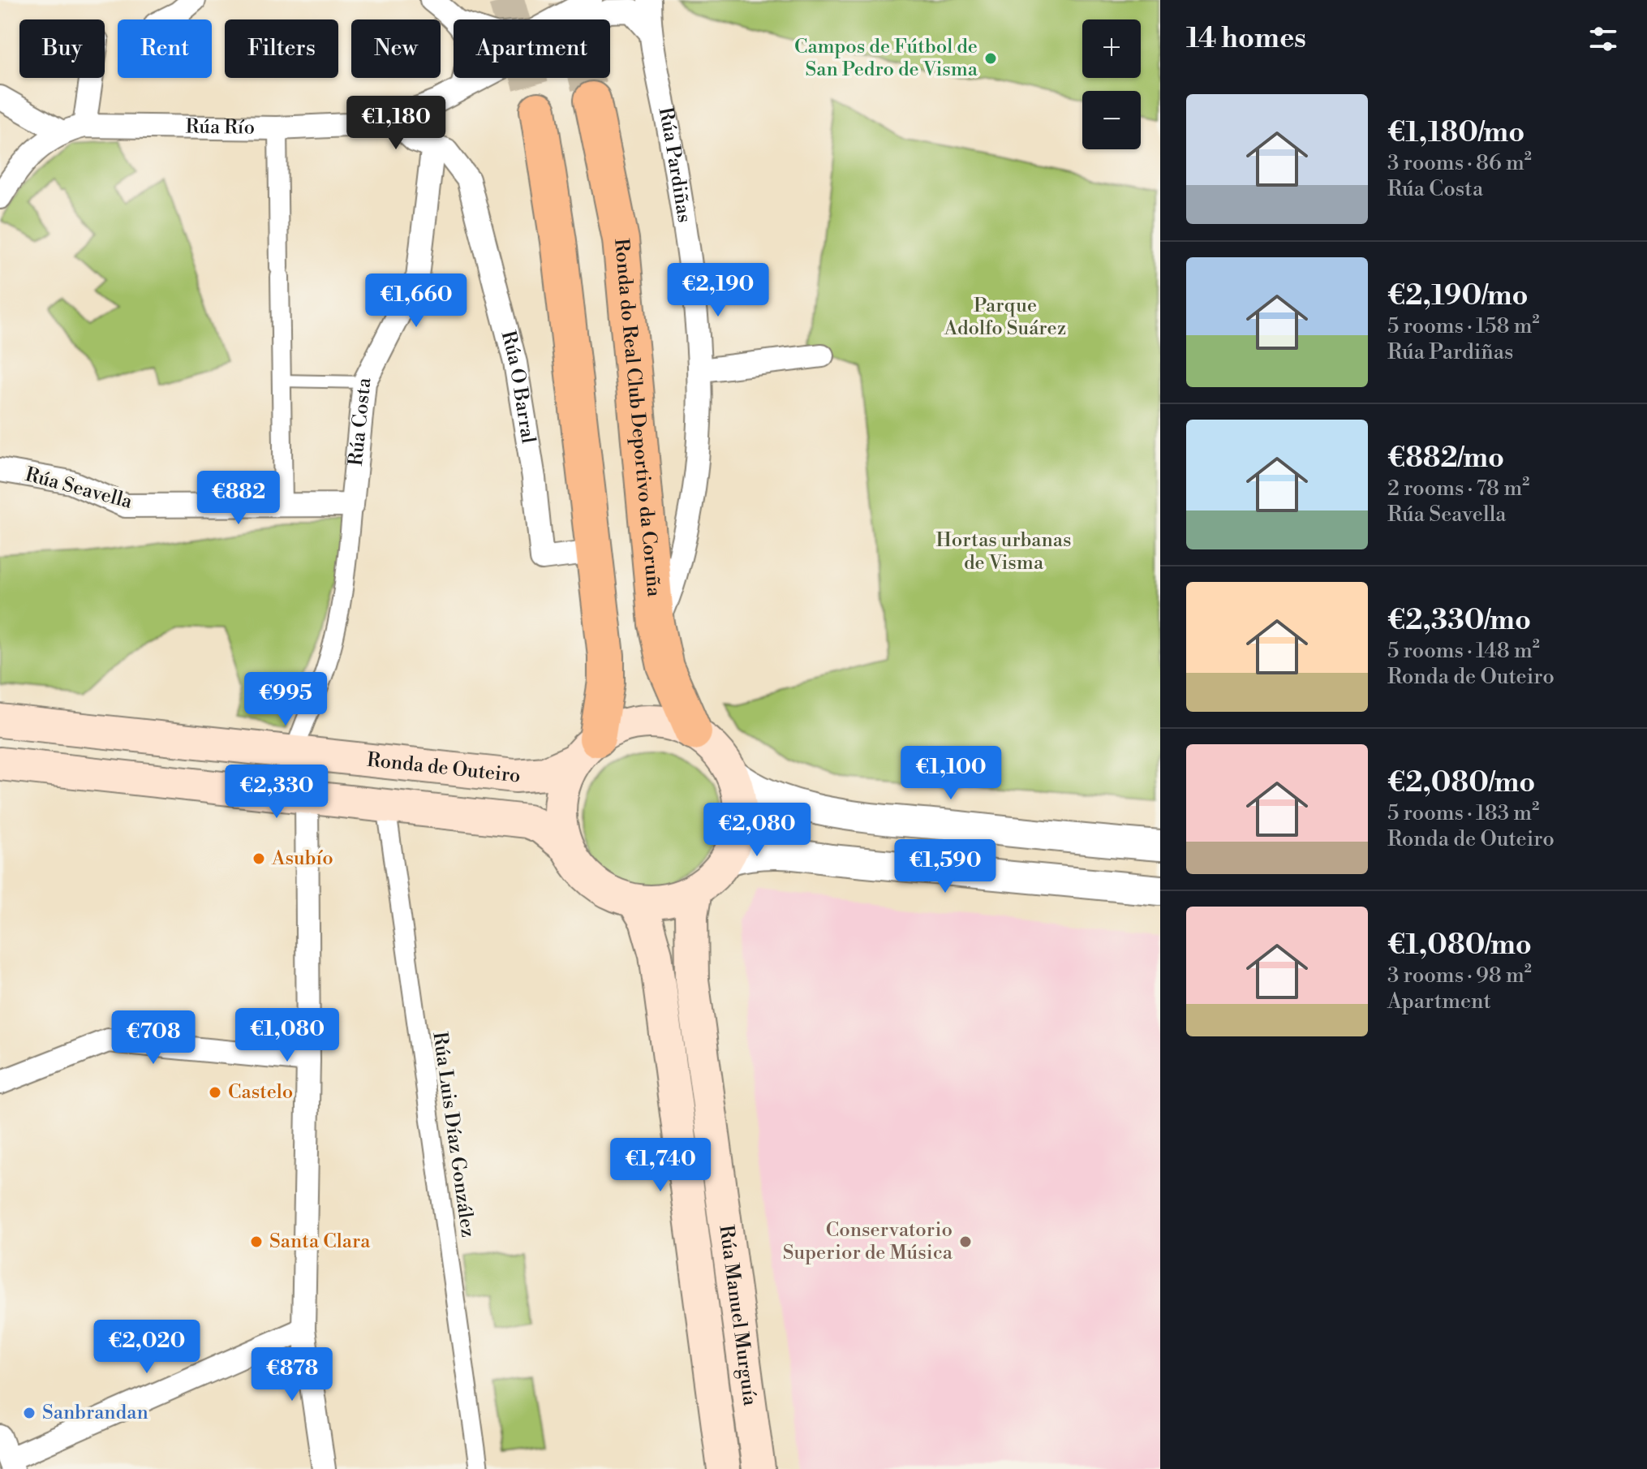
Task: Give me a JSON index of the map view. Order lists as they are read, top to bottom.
{
  "streets": {
    "highway": ["Ronda do Real Club Deportivo da Coruña"],
    "main road": ["Ronda de Outeiro", "Rúa Manuel Murguía"],
    "street": [
      "Rúa Río",
      "Rúa Pardiñas",
      "Rúa O Barral",
      "Rúa Costa",
      "Rúa Seavella",
      "Rúa Luis Díaz González"
    ]
  },
  "crossings": [
    ["Rúa Río", "Rúa Pardiñas"],
    ["Rúa Pardiñas", "Ronda do Real Club Deportivo da Coruña"],
    ["Rúa O Barral", "Rúa Costa"],
    ["Ronda do Real Club Deportivo da Coruña", "Ronda de Outeiro"],
    ["Ronda do Real Club Deportivo da Coruña", "Rúa Manuel Murguía"],
    ["Rúa Costa", "Rúa Seavella"],
    ["Rúa Costa", "Ronda de Outeiro"],
    ["Ronda de Outeiro", "Rúa Luis Díaz González"],
    ["Ronda de Outeiro", "Rúa Manuel Murguía"]
  ],
  "parks": ["Parque Adolfo Suárez", "Hortas urbanas de Visma"],
  "places": [
    "Campos de Fútbol de San Pedro de Visma",
    "Asubío",
    "Castelo",
    "Santa Clara",
    "Conservatorio Superior de Música",
    "Sanbrandan"
  ],
  "page": {
    "heading": "14 homes",
    "map_buttons": ["+", "−"],
    "chip": [
      "Buy",
      "Rent",
      "Filters",
      "New",
      "Apartment"
    ],
    "list": [
      {
        "name": "€1,180/mo",
        "note": "3 rooms · 86 m² · Rúa Costa"
      },
      {
        "name": "€2,190/mo",
        "note": "5 rooms · 158 m² · Rúa Pardiñas"
      },
      {
        "name": "€882/mo",
        "note": "2 rooms · 78 m² · Rúa Seavella"
      },
      {
        "name": "€2,330/mo",
        "note": "5 rooms · 148 m² · Ronda de Outeiro"
      },
      {
        "name": "€2,080/mo",
        "note": "5 rooms · 183 m² · Ronda de Outeiro"
      },
      {
        "name": "€1,080/mo",
        "note": "3 rooms · 98 m² · Apartment"
      }
    ],
    "price": [
      "€1,180",
      "€2,190",
      "€1,660",
      "€882",
      "€995",
      "€1,100",
      "€2,330",
      "€2,080",
      "€1,590",
      "€1,080",
      "€708",
      "€1,740",
      "€2,020",
      "€878"
    ]
  }
}
